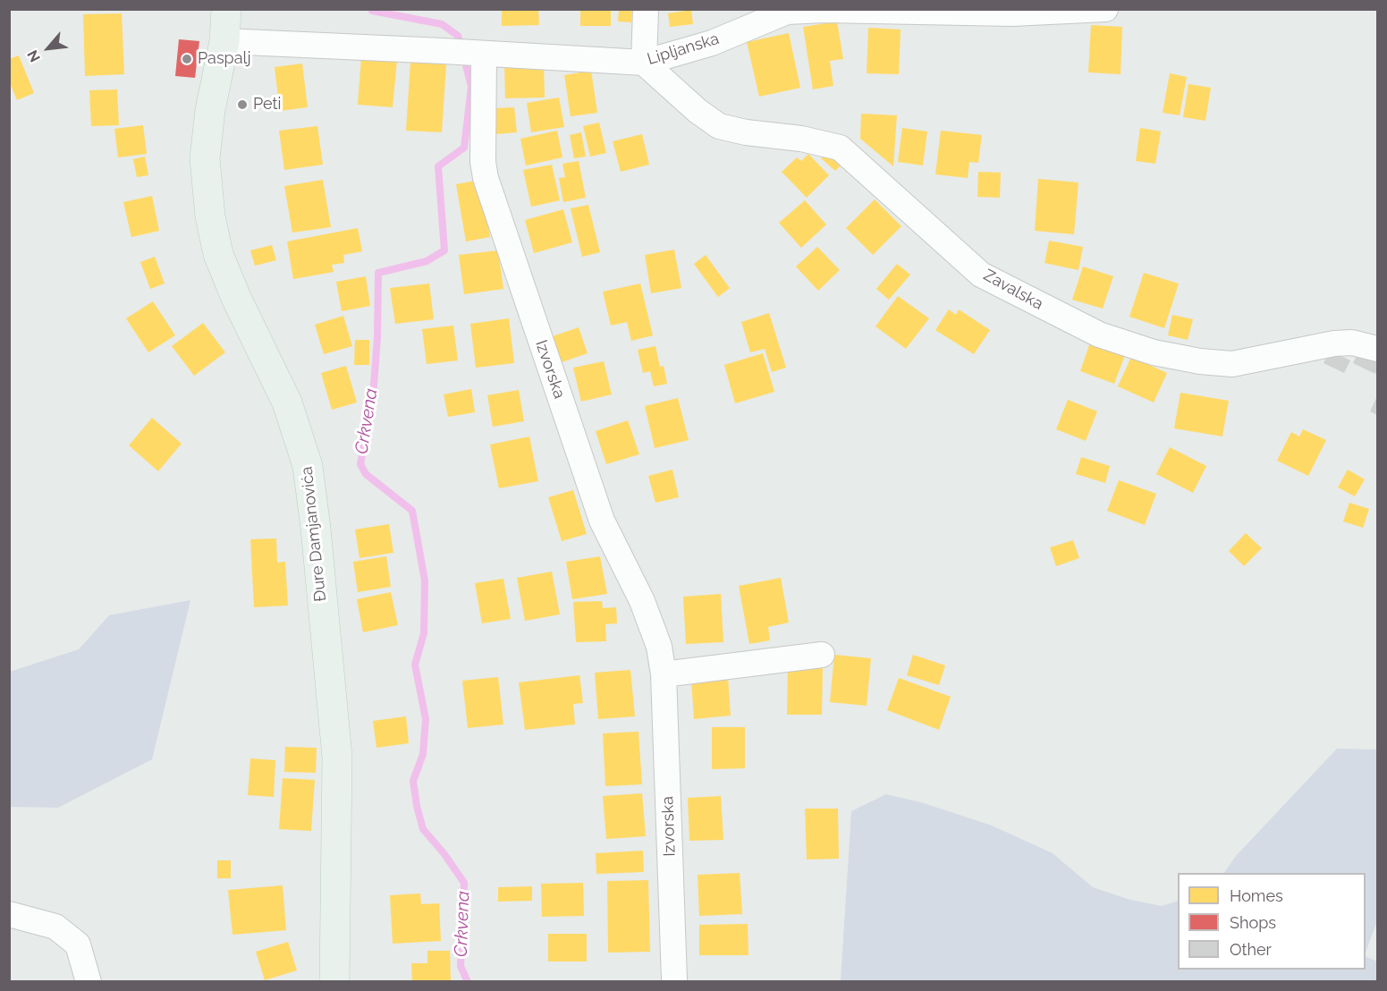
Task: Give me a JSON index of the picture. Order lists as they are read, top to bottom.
{
  "streets": {
    "main road": ["Đure Damjanovića"],
    "street": ["Lipljanska", "Zavalska", "Izvorska"]
  },
  "crossings": [
    ["Lipljanska", "Zavalska"],
    ["Lipljanska", "Izvorska"],
    ["Lipljanska", "Đure Damjanovića"]
  ],
  "water": ["Crkvena"],
  "places": ["Paspalj", "Peti"],
  "legend": ["Homes", "Shops", "Other"],
  "north": "bottom left"
}
